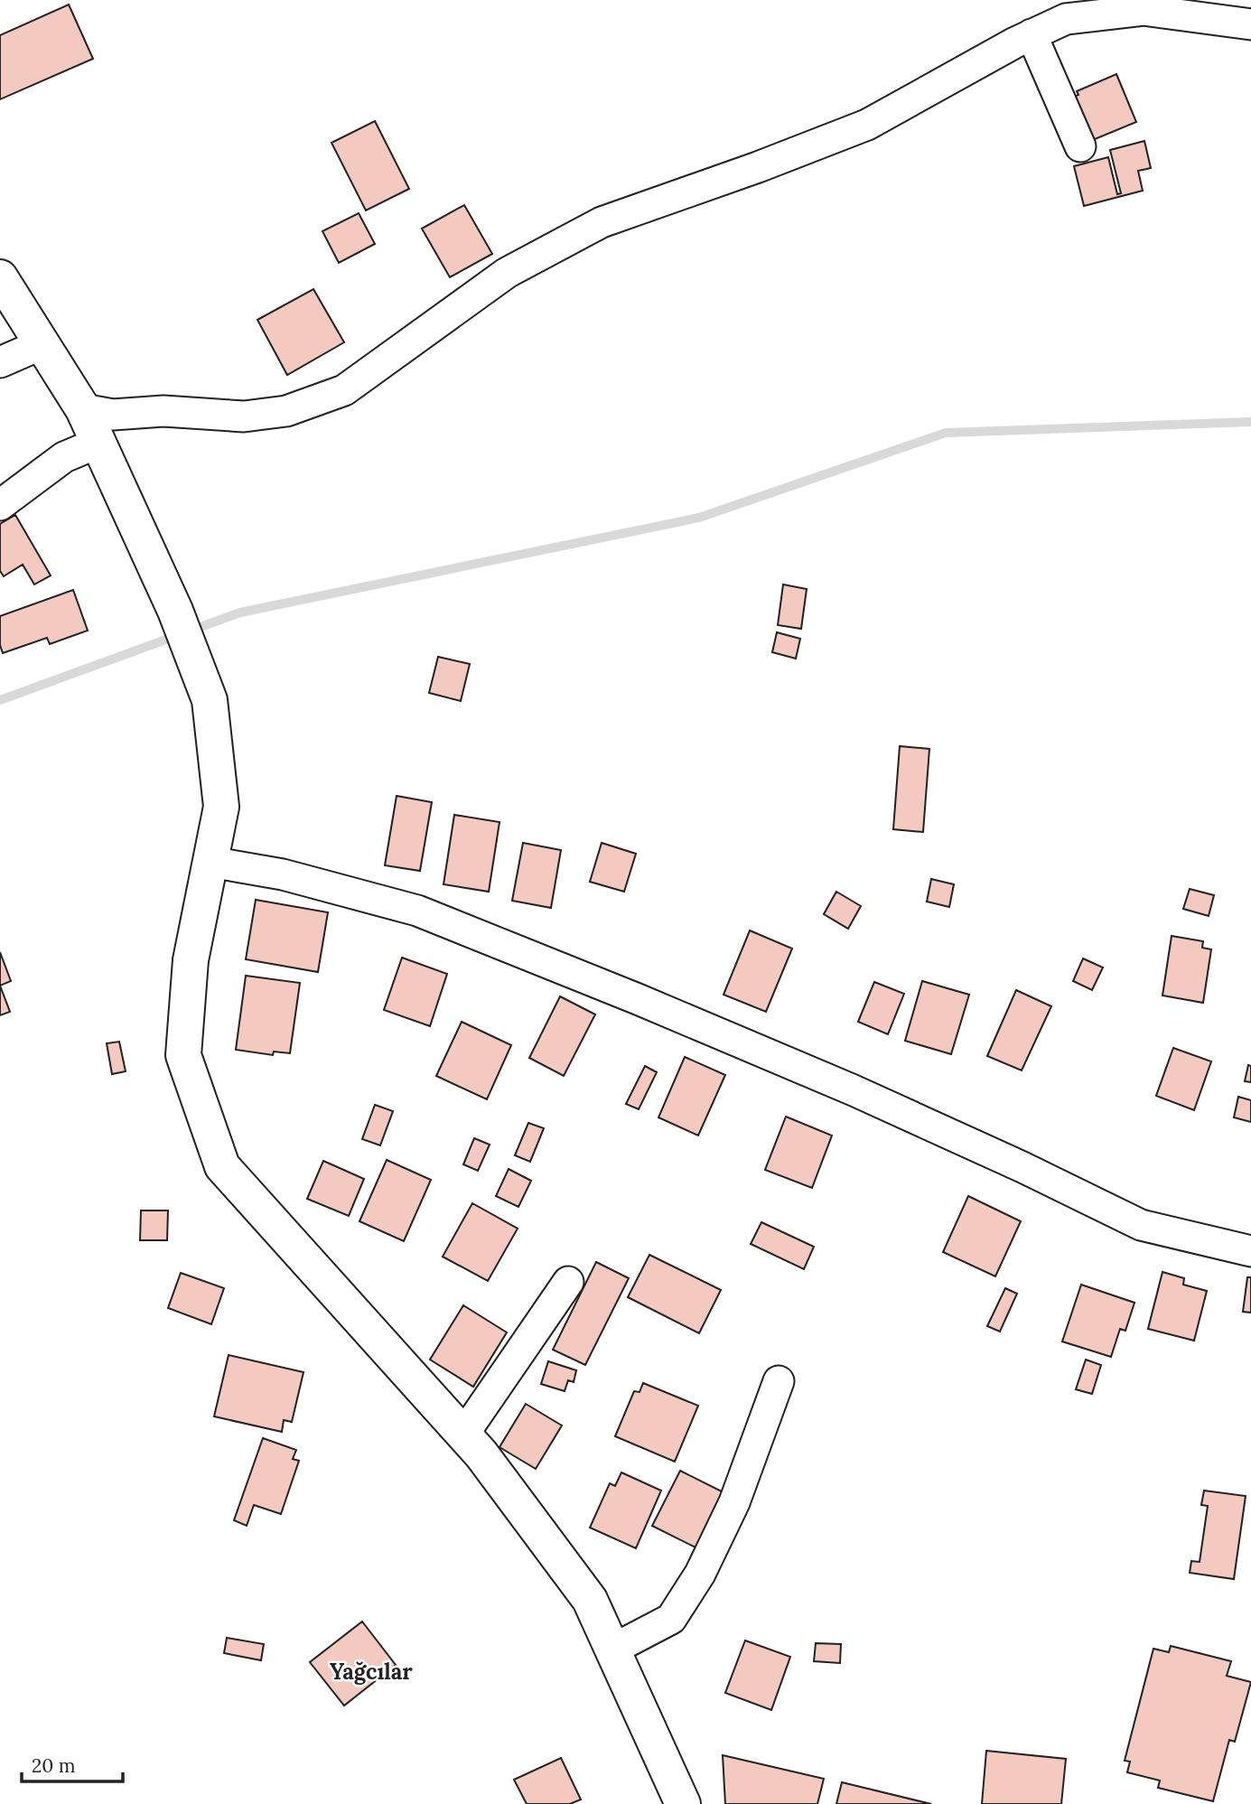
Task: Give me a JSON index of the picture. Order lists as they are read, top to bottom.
{
  "districts": ["Yağcılar"],
  "scale_bar": "20 m"
}
